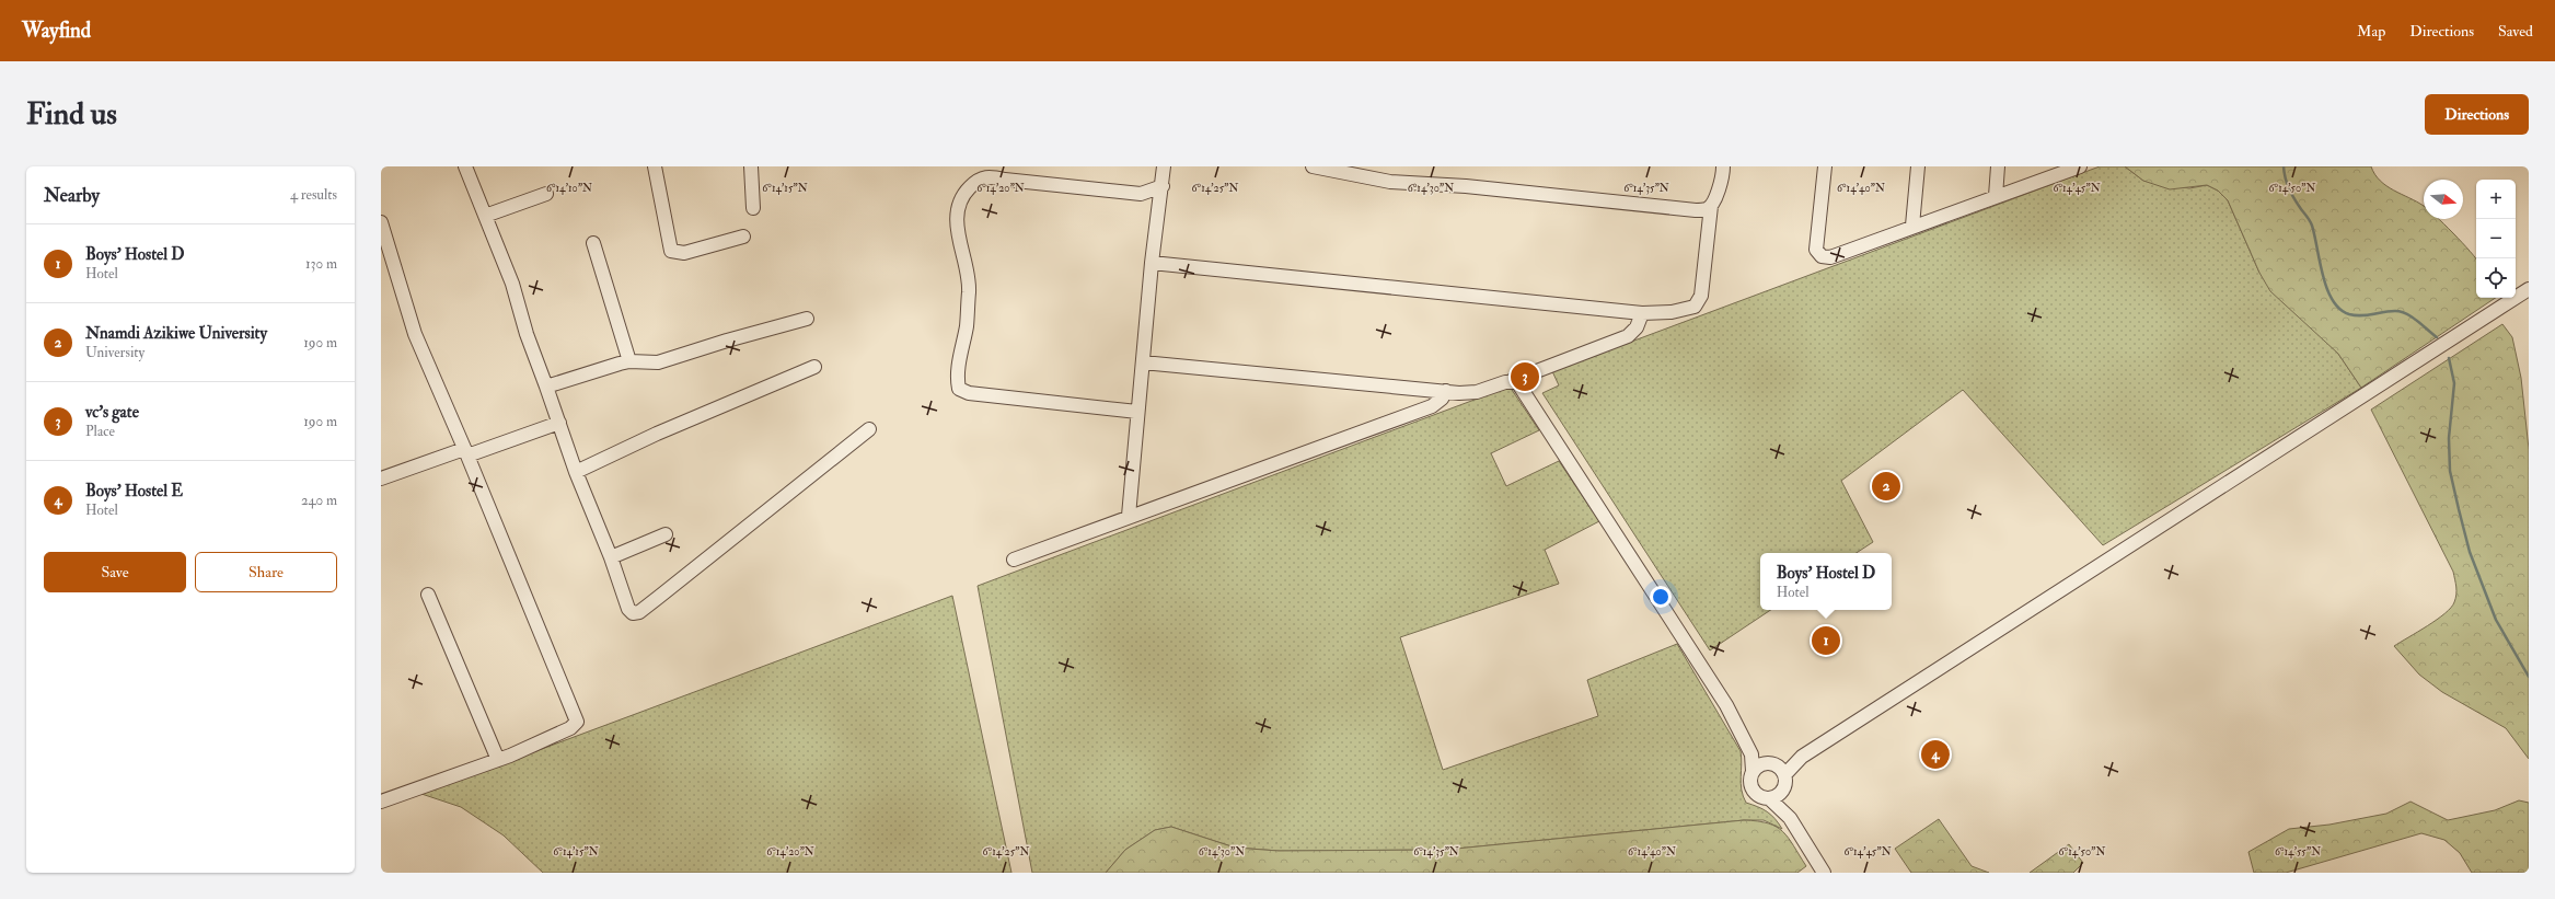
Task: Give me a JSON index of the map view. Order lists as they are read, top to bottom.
{
  "north": "right",
  "page": {
    "header": "Wayfind",
    "nav": ["Map", "Directions", "Saved"],
    "buttons": [
      "Directions",
      ["Save", "Share"]
    ],
    "title": "Find us",
    "heading": ["Nearby", "4 results"],
    "map_buttons": ["+", "−"],
    "list": [
      {
        "mark": "1",
        "name": "Boys' Hostel D",
        "note": "Hotel",
        "value": "130 m"
      },
      {
        "mark": "2",
        "name": "Nnamdi Azikiwe University",
        "note": "University",
        "value": "190 m"
      },
      {
        "mark": "3",
        "name": "vc's gate",
        "note": "Place",
        "value": "190 m"
      },
      {
        "mark": "4",
        "name": "Boys' Hostel E",
        "note": "Hotel",
        "value": "240 m"
      }
    ],
    "pins": [
      "3",
      "2",
      "1",
      "4"
    ],
    "popup": ["Boys' Hostel D", "Hotel"]
  },
  "coordinates": [
    "6°14'10\"N",
    "6°14'15\"N",
    "6°14'20\"N",
    "6°14'25\"N",
    "6°14'30\"N",
    "6°14'35\"N",
    "6°14'40\"N",
    "6°14'45\"N",
    "6°14'50\"N",
    "6°14'55\"N"
  ]
}
